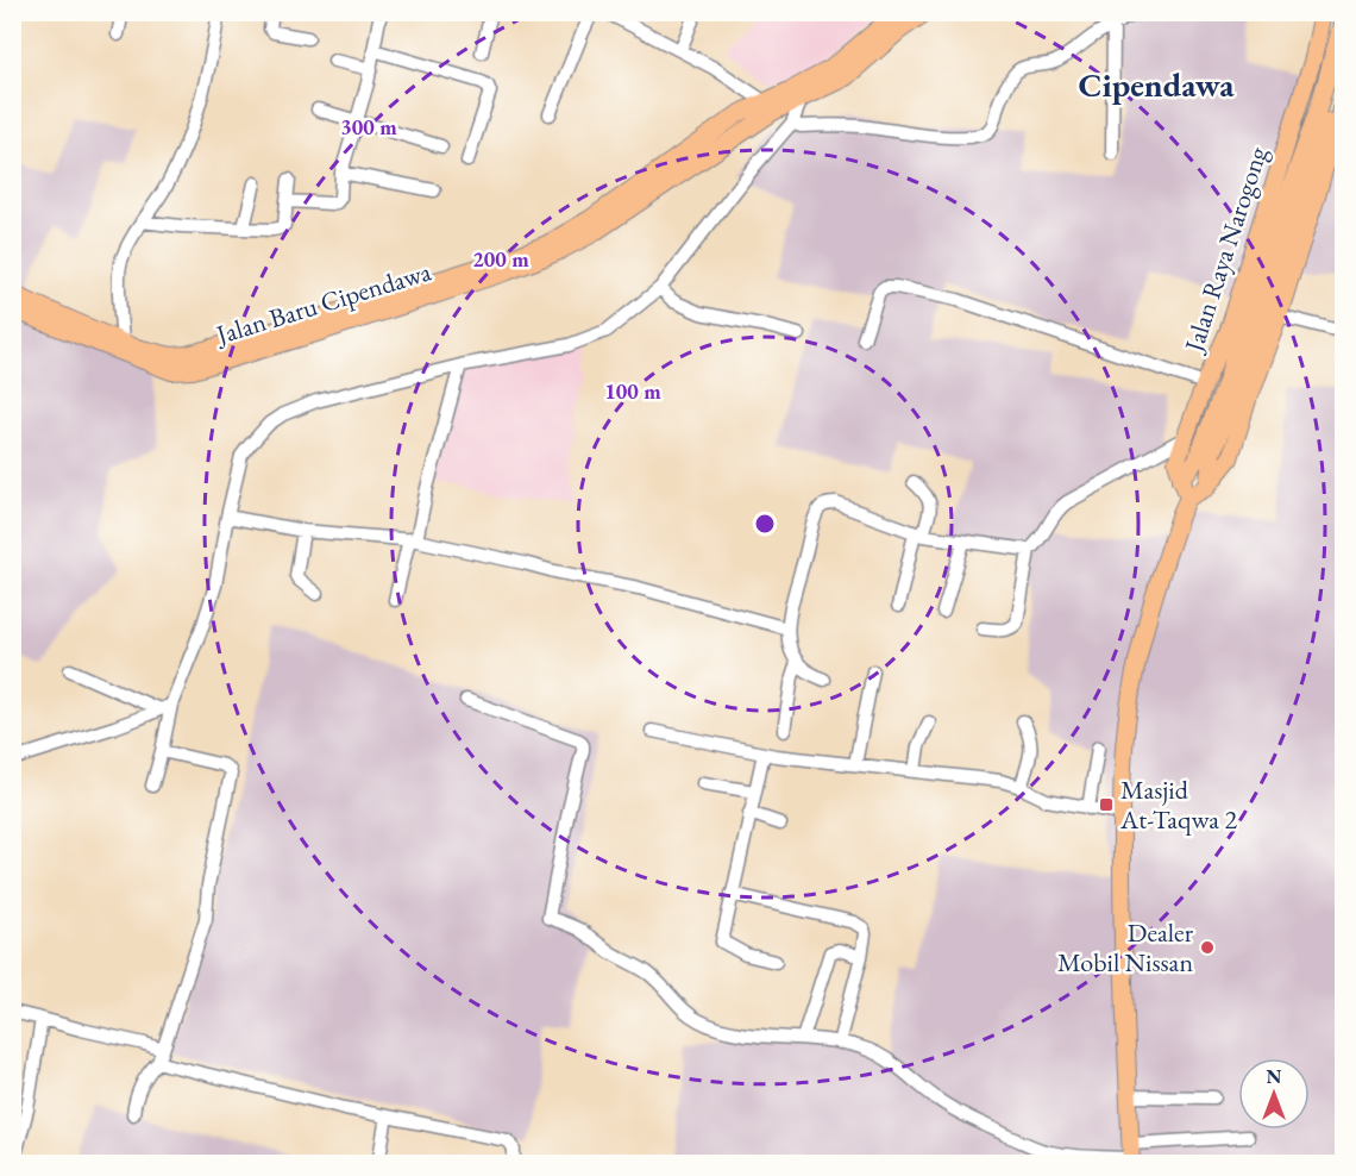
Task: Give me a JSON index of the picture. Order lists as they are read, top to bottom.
{
  "streets": {
    "main road": ["Jalan Raya Narogong", "Jalan Baru Cipendawa"]
  },
  "districts": ["Cipendawa"],
  "places": {
    "transit": ["Masjid At-Taqwa 2"],
    "other": ["Dealer Mobil Nissan"]
  },
  "north": "top",
  "rings": ["300 m", "200 m", "100 m"]
}
